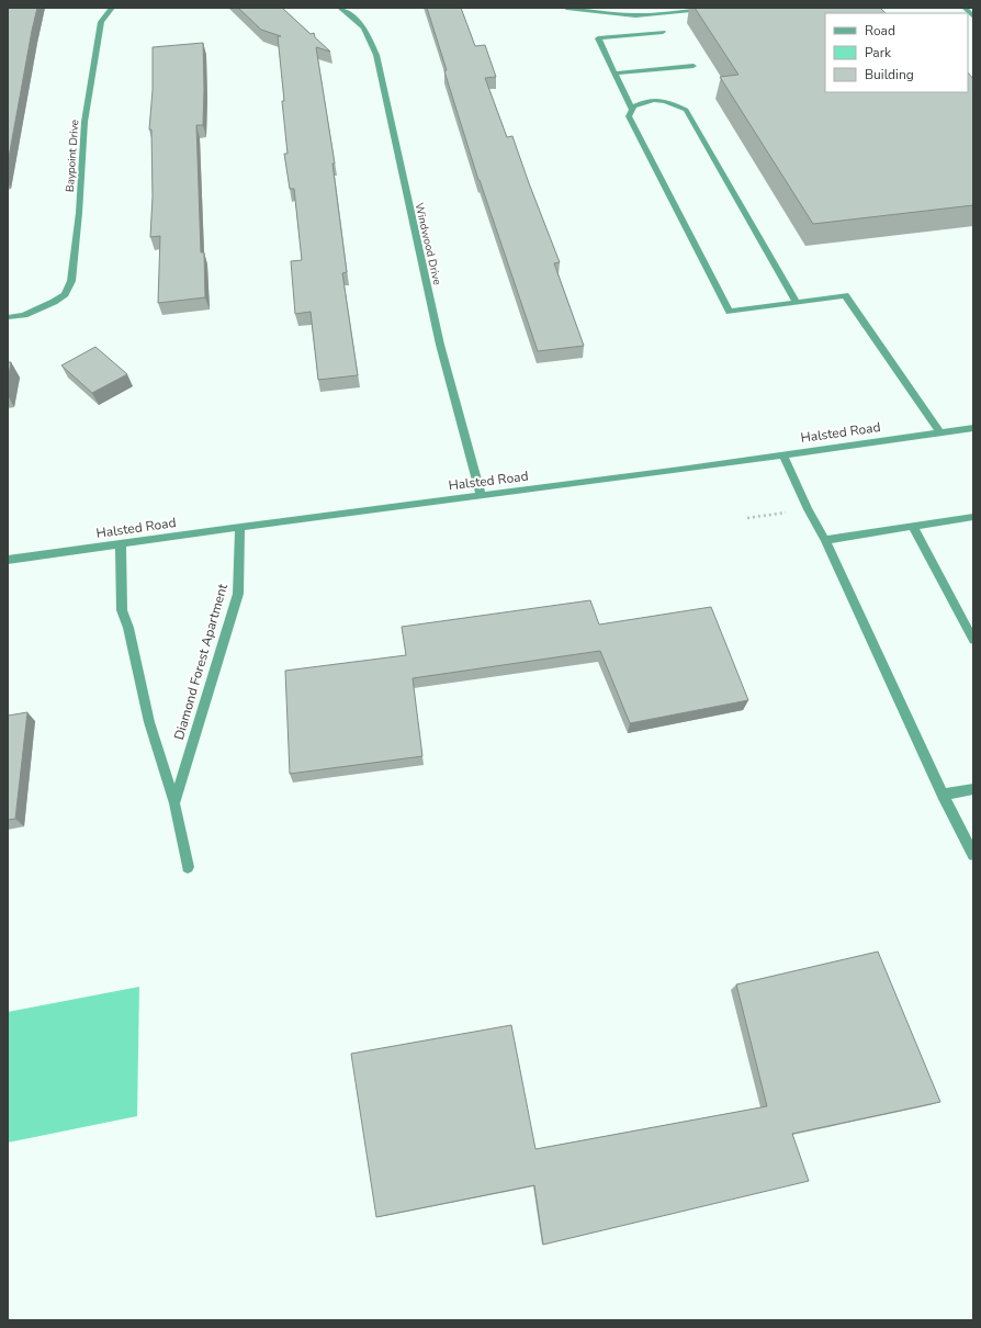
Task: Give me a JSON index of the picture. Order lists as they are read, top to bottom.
{
  "streets": {
    "street": [
      "Baypoint Drive",
      "Windwood Drive",
      "Halsted Road",
      "Diamond Forest Apartment"
    ]
  },
  "crossings": [
    ["Windwood Drive", "Halsted Road"],
    ["Halsted Road", "Diamond Forest Apartment"]
  ],
  "legend": ["Road", "Park", "Building"]
}
